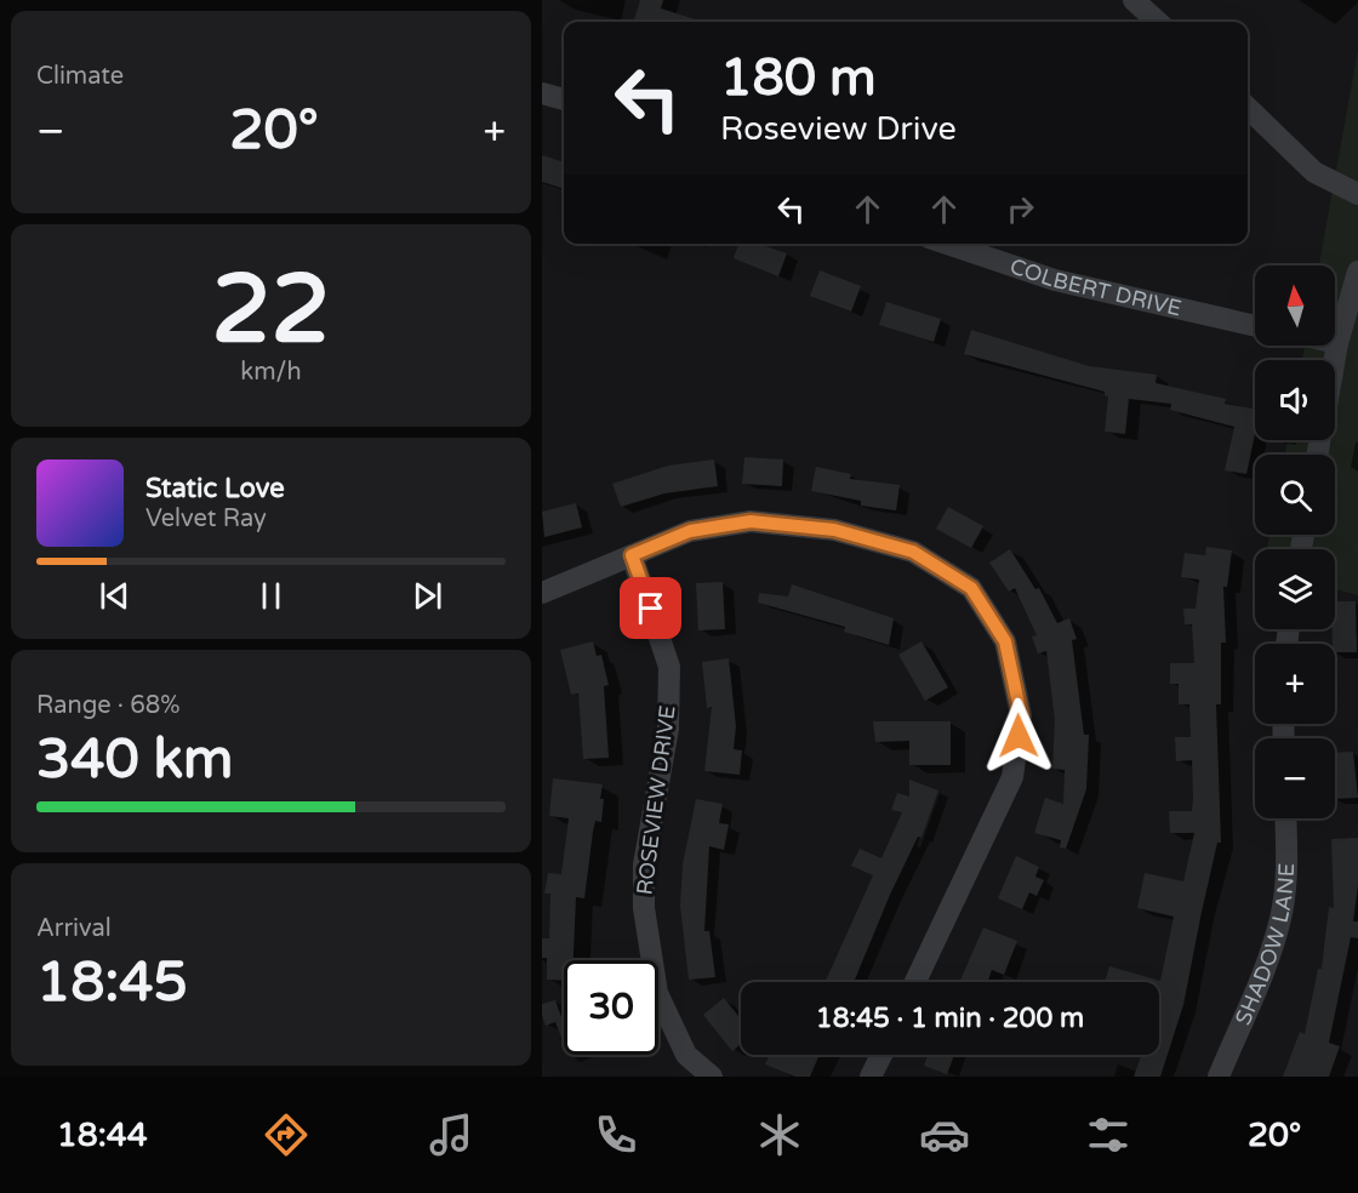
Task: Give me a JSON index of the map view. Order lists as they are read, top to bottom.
{
  "streets": {
    "street": ["COLBERT DRIVE", "ROSEVIEW DRIVE", "SHADOW LANE"]
  },
  "north": "top",
  "page": {
    "tile": [
      "Climate",
      ["22", "km/h"],
      ["Range · 68%", "340 km"],
      ["Arrival", "18:45"]
    ],
    "turn": ["180 m", "Roseview Drive"],
    "heat": ["−", "20°", "+"],
    "map_buttons": ["+", "−"],
    "song": ["Static Love", "Velvet Ray"],
    "limit": "30",
    "trip": "18:45 · 1 min · 200 m",
    "tabs": ["18:44", "20°"]
  }
}
